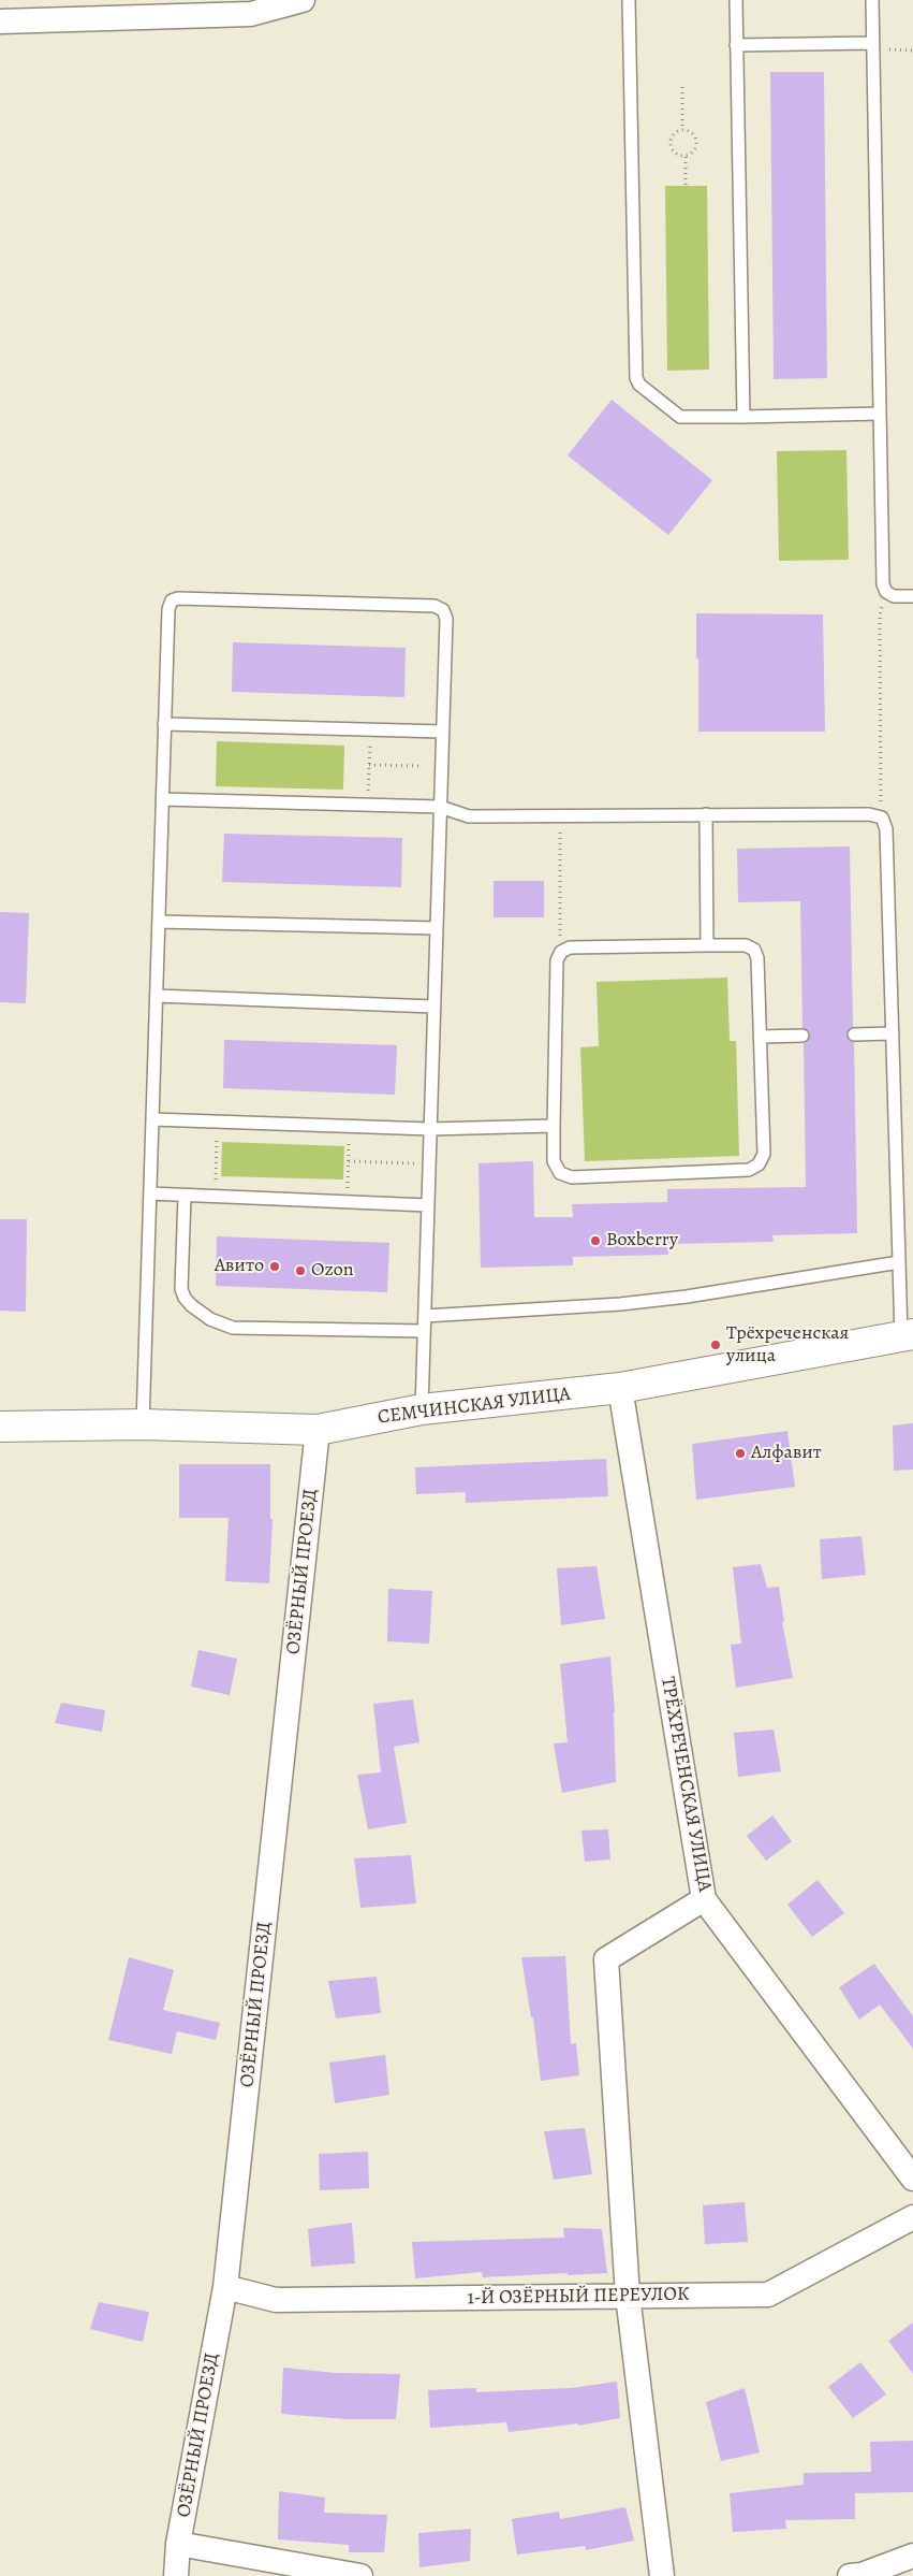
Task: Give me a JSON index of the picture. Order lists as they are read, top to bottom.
{
  "streets": {
    "street": [
      "СЕМЧИНСКАЯ УЛИЦА",
      "ОЗЁРНЫЙ ПРОЕЗД",
      "ТРЁХРЕЧЕНСКАЯ УЛИЦА",
      "1-Й ОЗЁРНЫЙ ПЕРЕУЛОК"
    ]
  },
  "crossings": [
    ["СЕМЧИНСКАЯ УЛИЦА", "ОЗЁРНЫЙ ПРОЕЗД"],
    ["СЕМЧИНСКАЯ УЛИЦА", "ТРЁХРЕЧЕНСКАЯ УЛИЦА"],
    ["ОЗЁРНЫЙ ПРОЕЗД", "1-Й ОЗЁРНЫЙ ПЕРЕУЛОК"]
  ],
  "places": [
    "Boxberry",
    "Авито",
    "Ozon",
    "Трёхреченская улица",
    "Алфавит"
  ]
}
